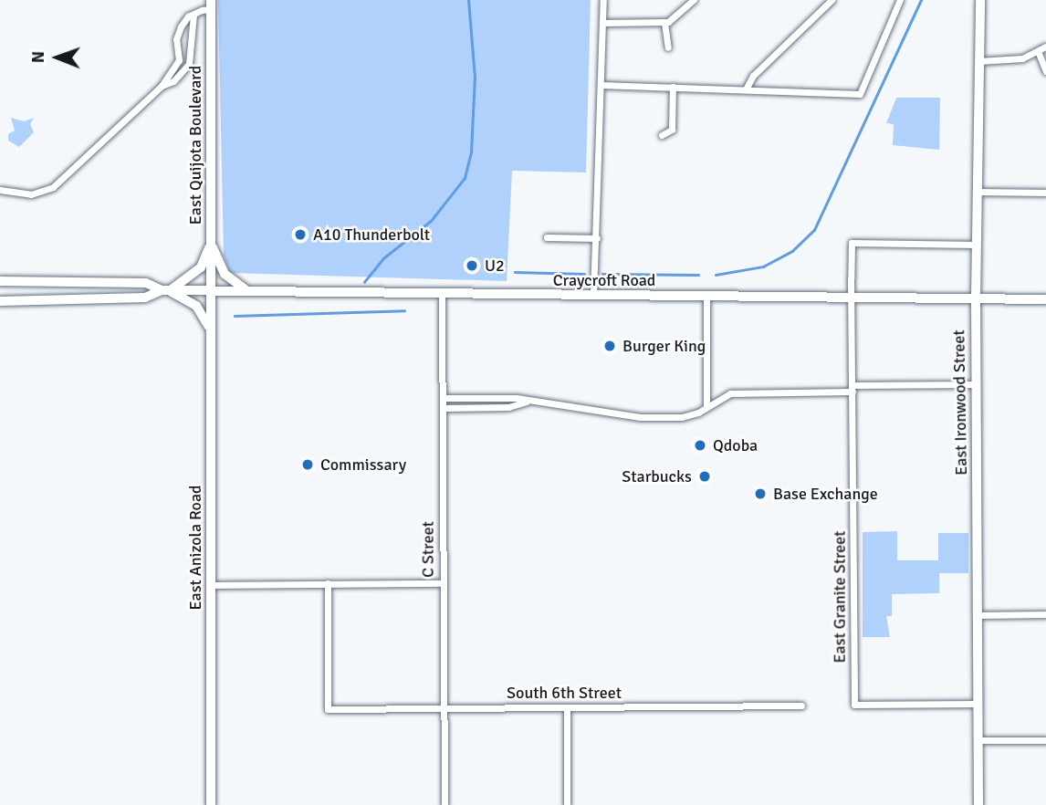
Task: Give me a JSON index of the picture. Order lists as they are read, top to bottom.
{
  "streets": {
    "street": [
      "East Quijota Boulevard",
      "Craycroft Road",
      "East Ironwood Street",
      "East Anizola Road",
      "C Street",
      "East Granite Street",
      "South 6th Street"
    ]
  },
  "crossings": [
    ["East Quijota Boulevard", "Craycroft Road"],
    ["East Quijota Boulevard", "East Anizola Road"],
    ["Craycroft Road", "East Ironwood Street"],
    ["Craycroft Road", "East Anizola Road"],
    ["Craycroft Road", "C Street"],
    ["Craycroft Road", "East Granite Street"],
    ["East Ironwood Street", "East Granite Street"],
    ["C Street", "South 6th Street"]
  ],
  "places": [
    "A10 Thunderbolt",
    "U2",
    "Burger King",
    "Qdoba",
    "Commissary",
    "Starbucks",
    "Base Exchange"
  ],
  "north": "left"
}
